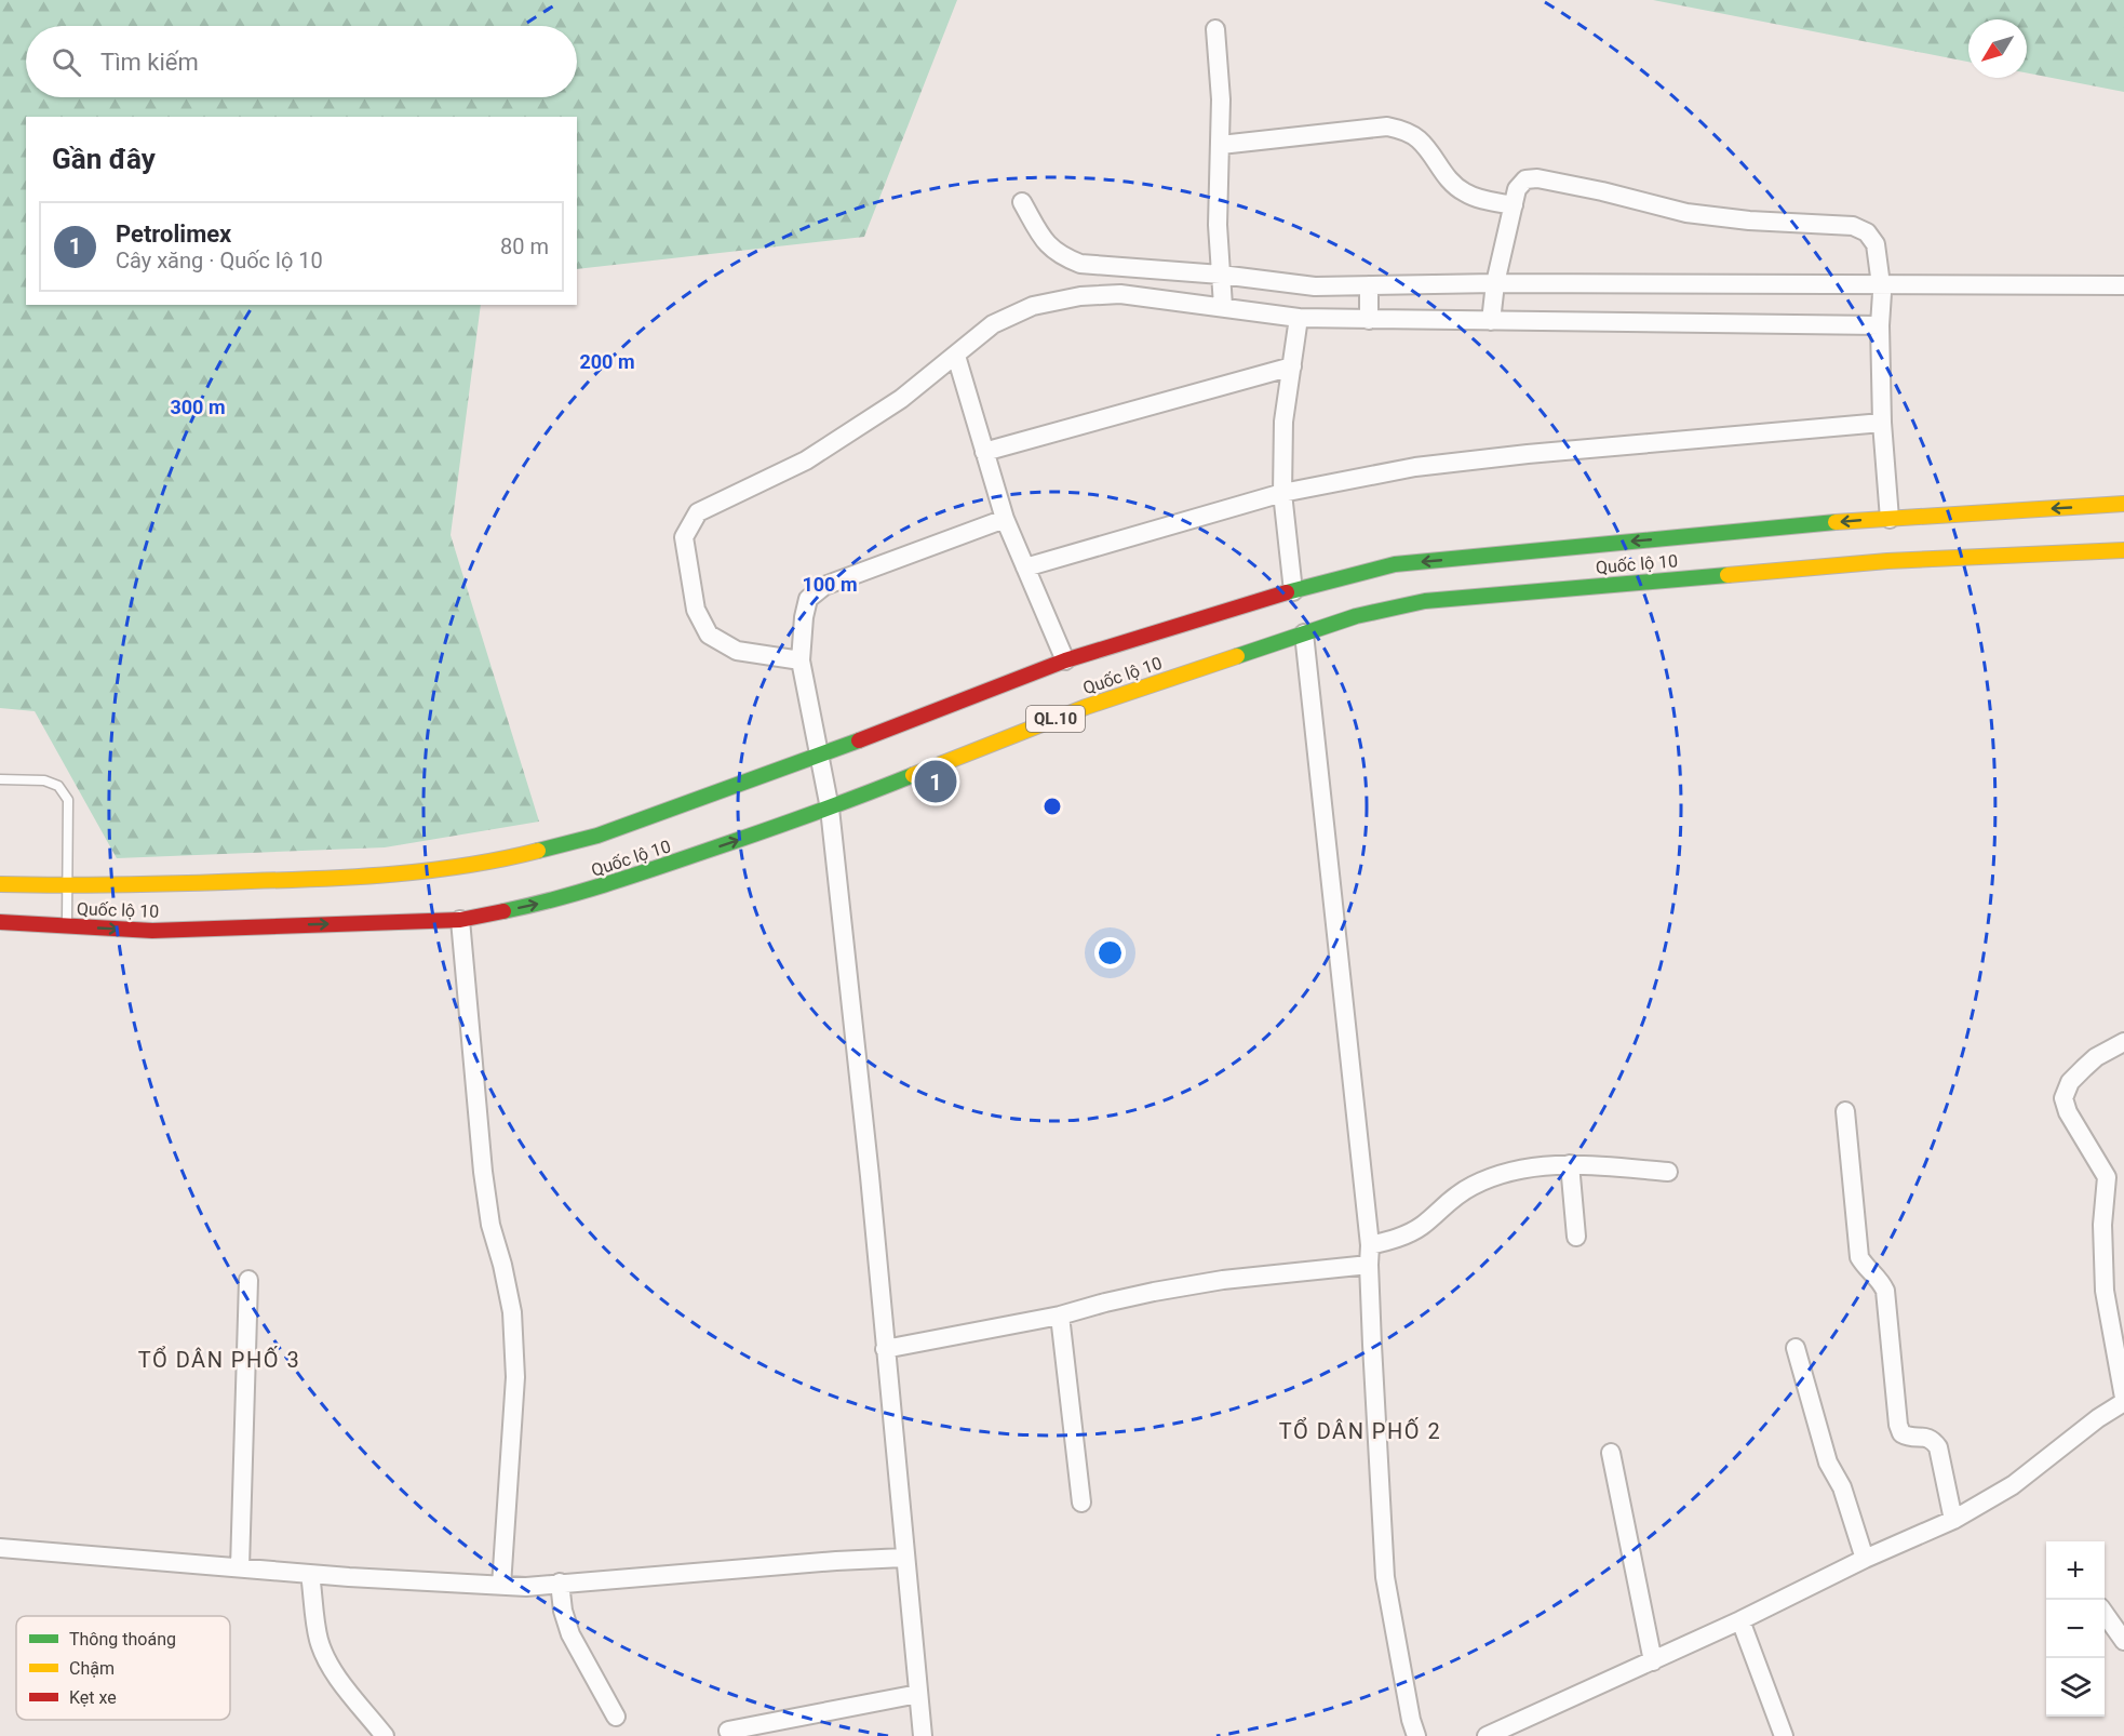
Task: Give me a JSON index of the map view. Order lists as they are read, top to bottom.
{
  "streets": {
    "highway": ["Quốc lộ 10", "QL.10"]
  },
  "districts": ["TỔ DÂN PHỐ 3", "TỔ DÂN PHỐ 2"],
  "legend": ["Thông thoáng", "Chậm", "Kẹt xe"],
  "north": "bottom left",
  "page": {
    "search": "Tìm kiếm",
    "heading": "Gần đây",
    "list": [
      {
        "mark": "1",
        "name": "Petrolimex",
        "note": "Cây xăng · Quốc lộ 10",
        "value": "80 m"
      }
    ],
    "pins": "1",
    "map_buttons": ["+", "−"]
  },
  "rings": ["200 m", "300 m", "100 m"]
}
